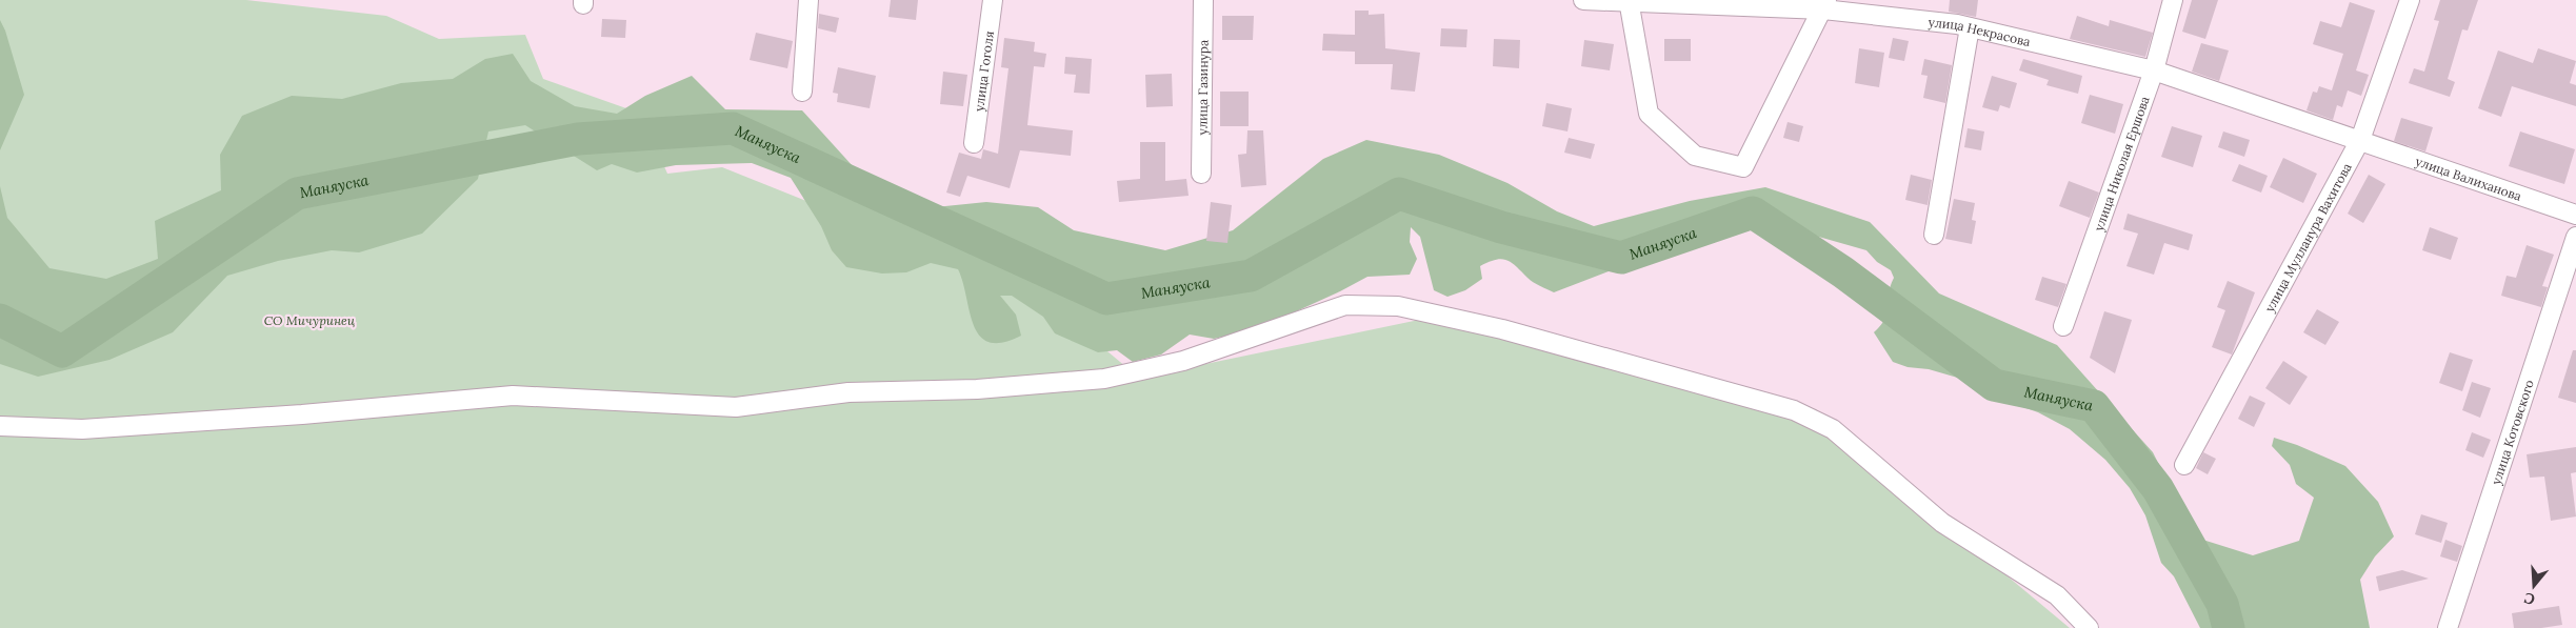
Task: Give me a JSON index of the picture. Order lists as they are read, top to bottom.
{
  "streets": {
    "street": [
      "улица Некрасова",
      "улица Гоголя",
      "улица Газинура",
      "улица Николая Ершова",
      "улица Валиханова",
      "улица Мулланура Вахитова",
      "улица Котовского"
    ]
  },
  "crossings": [
    ["улица Некрасова", "улица Николая Ершова"],
    ["улица Некрасова", "улица Валиханова"],
    ["улица Некрасова", "улица Мулланура Вахитова"],
    ["улица Валиханова", "улица Мулланура Вахитова"]
  ],
  "water": ["Маняуска"],
  "parks": ["СО Мичуринец"],
  "north": "bottom"
}
